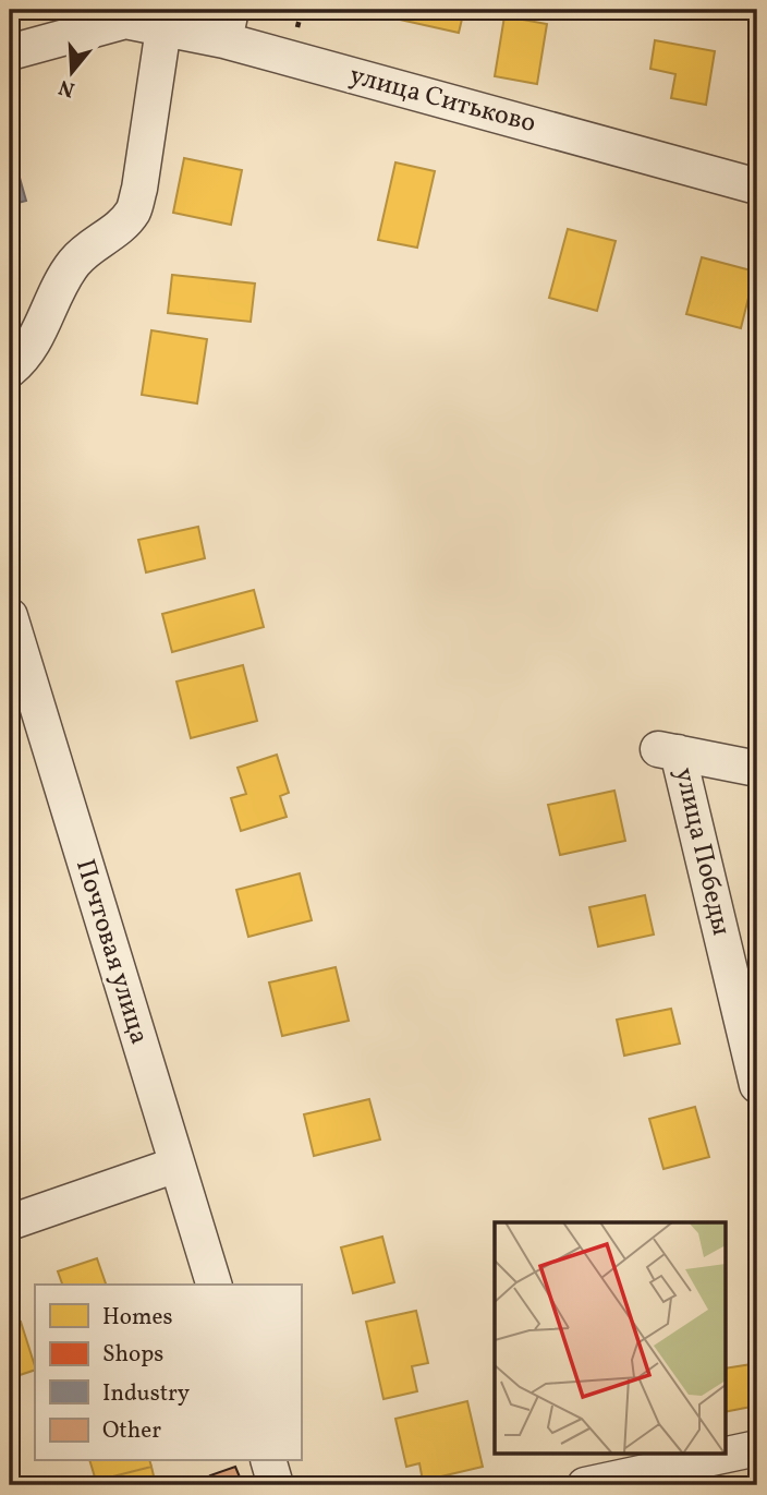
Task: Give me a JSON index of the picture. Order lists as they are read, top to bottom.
{
  "streets": {
    "street": ["улица Ситьково", "улица Победы", "Почтовая улица"]
  },
  "legend": [
    "Homes",
    "Shops",
    "Industry",
    "Other"
  ],
  "north": "bottom"
}
